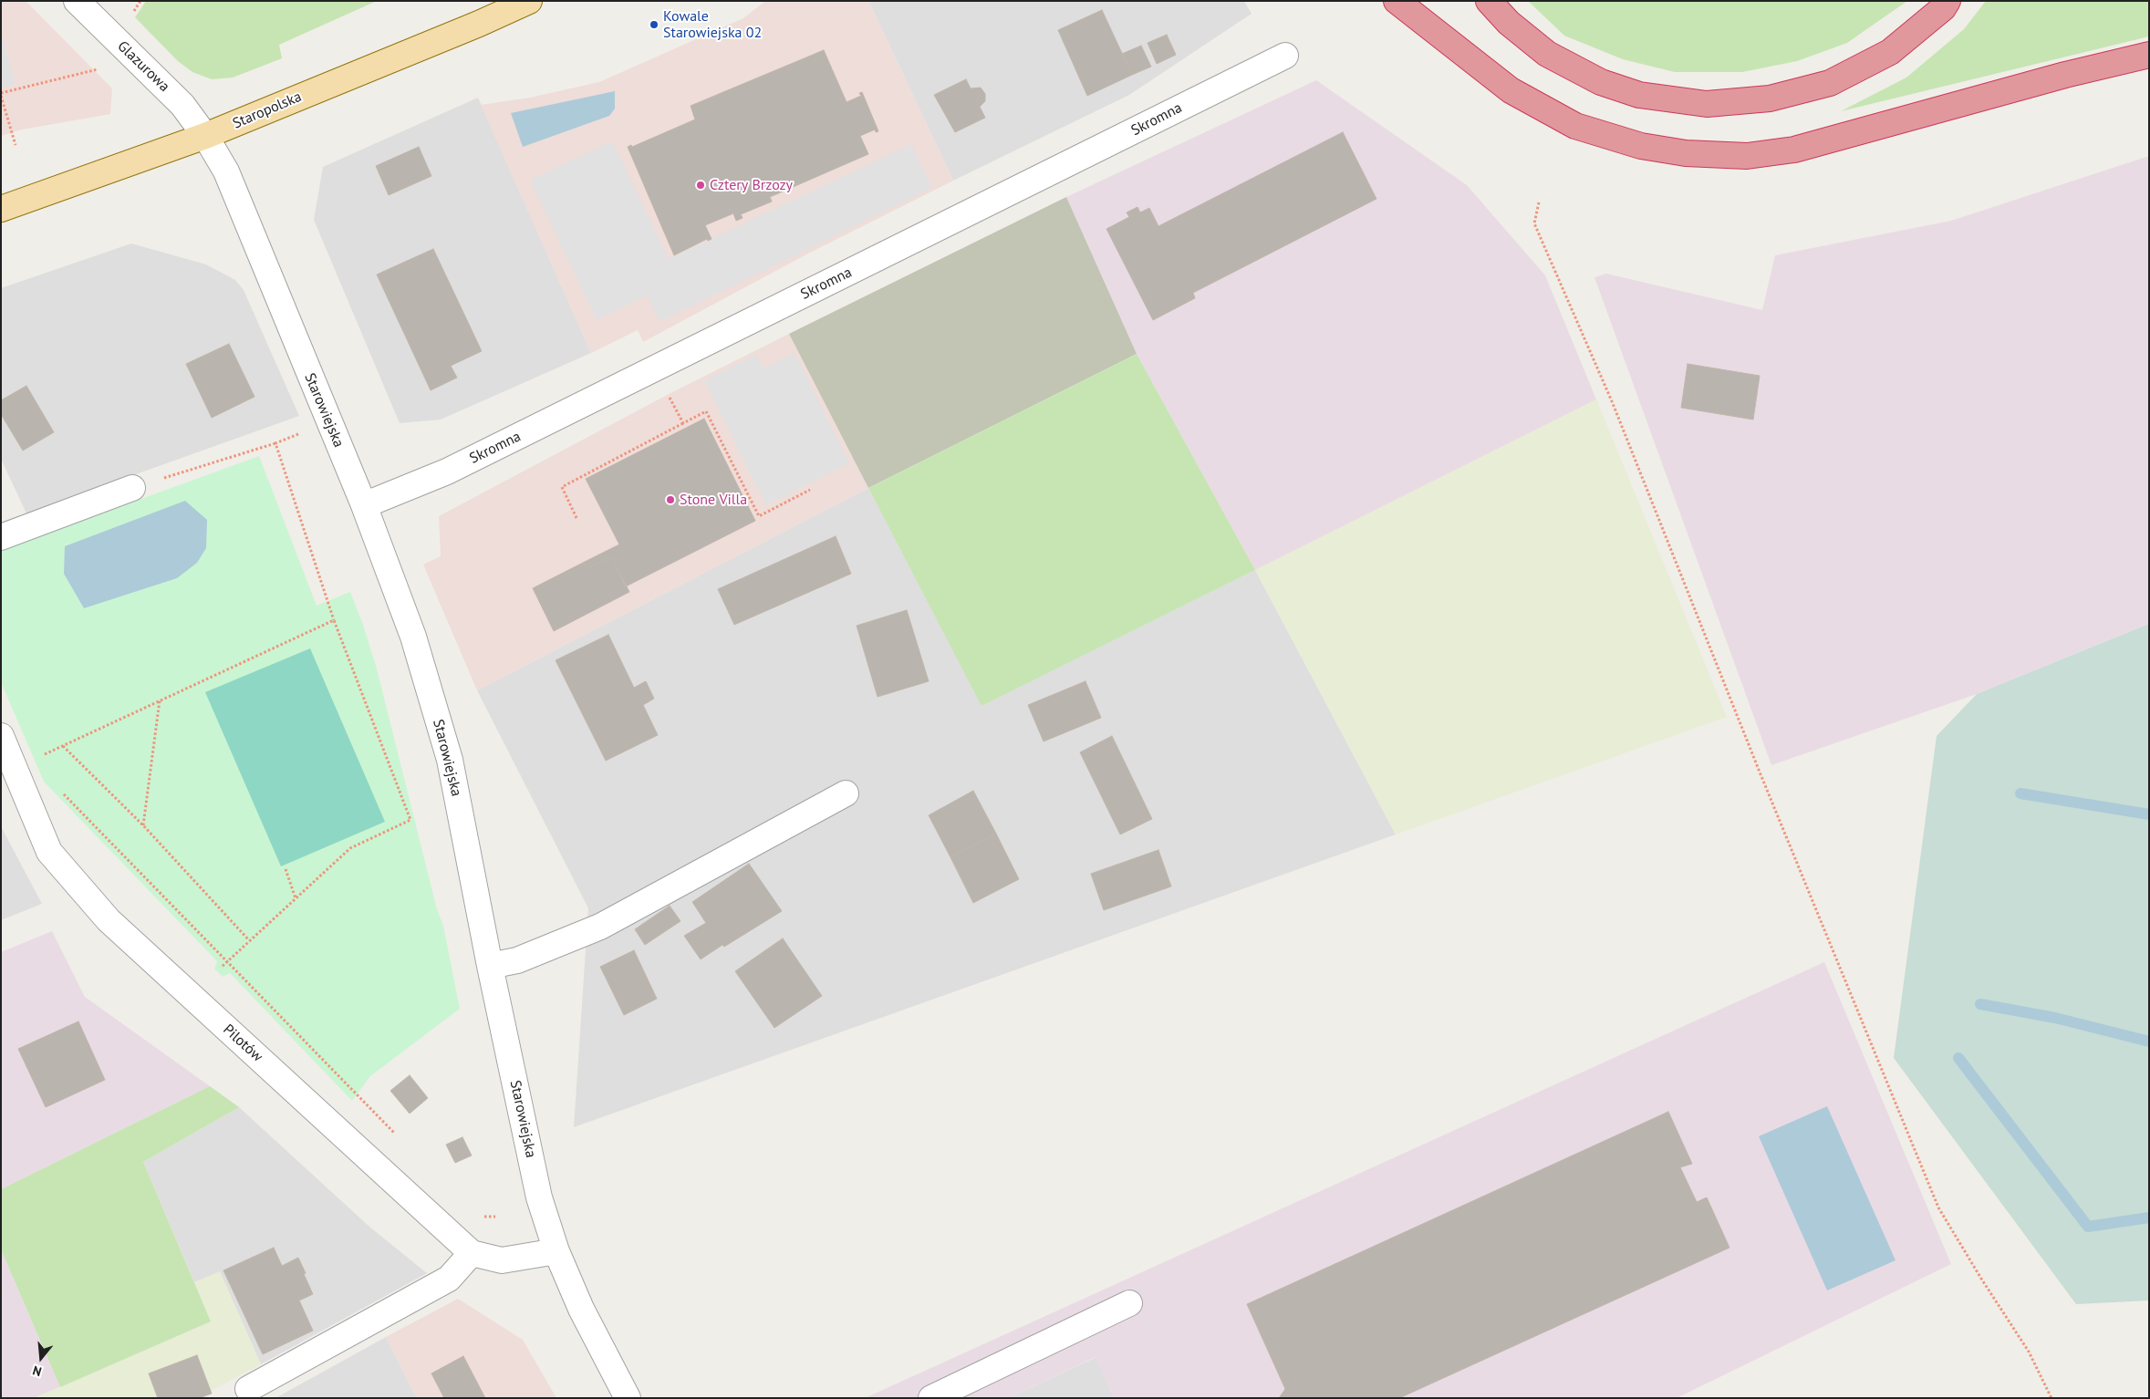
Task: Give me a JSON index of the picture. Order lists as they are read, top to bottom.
{
  "streets": {
    "main road": ["Staropolska"],
    "street": [
      "Glazurowa",
      "Skromna",
      "Starowiejska",
      "Pilotów"
    ]
  },
  "crossings": [
    ["Glazurowa", "Staropolska"],
    ["Glazurowa", "Starowiejska"],
    ["Staropolska", "Starowiejska"],
    ["Skromna", "Starowiejska"],
    ["Starowiejska", "Pilotów"]
  ],
  "places": ["Kowale Starowiejska 02", "Cztery Brzozy", "Stone Villa"],
  "north": "bottom"
}
